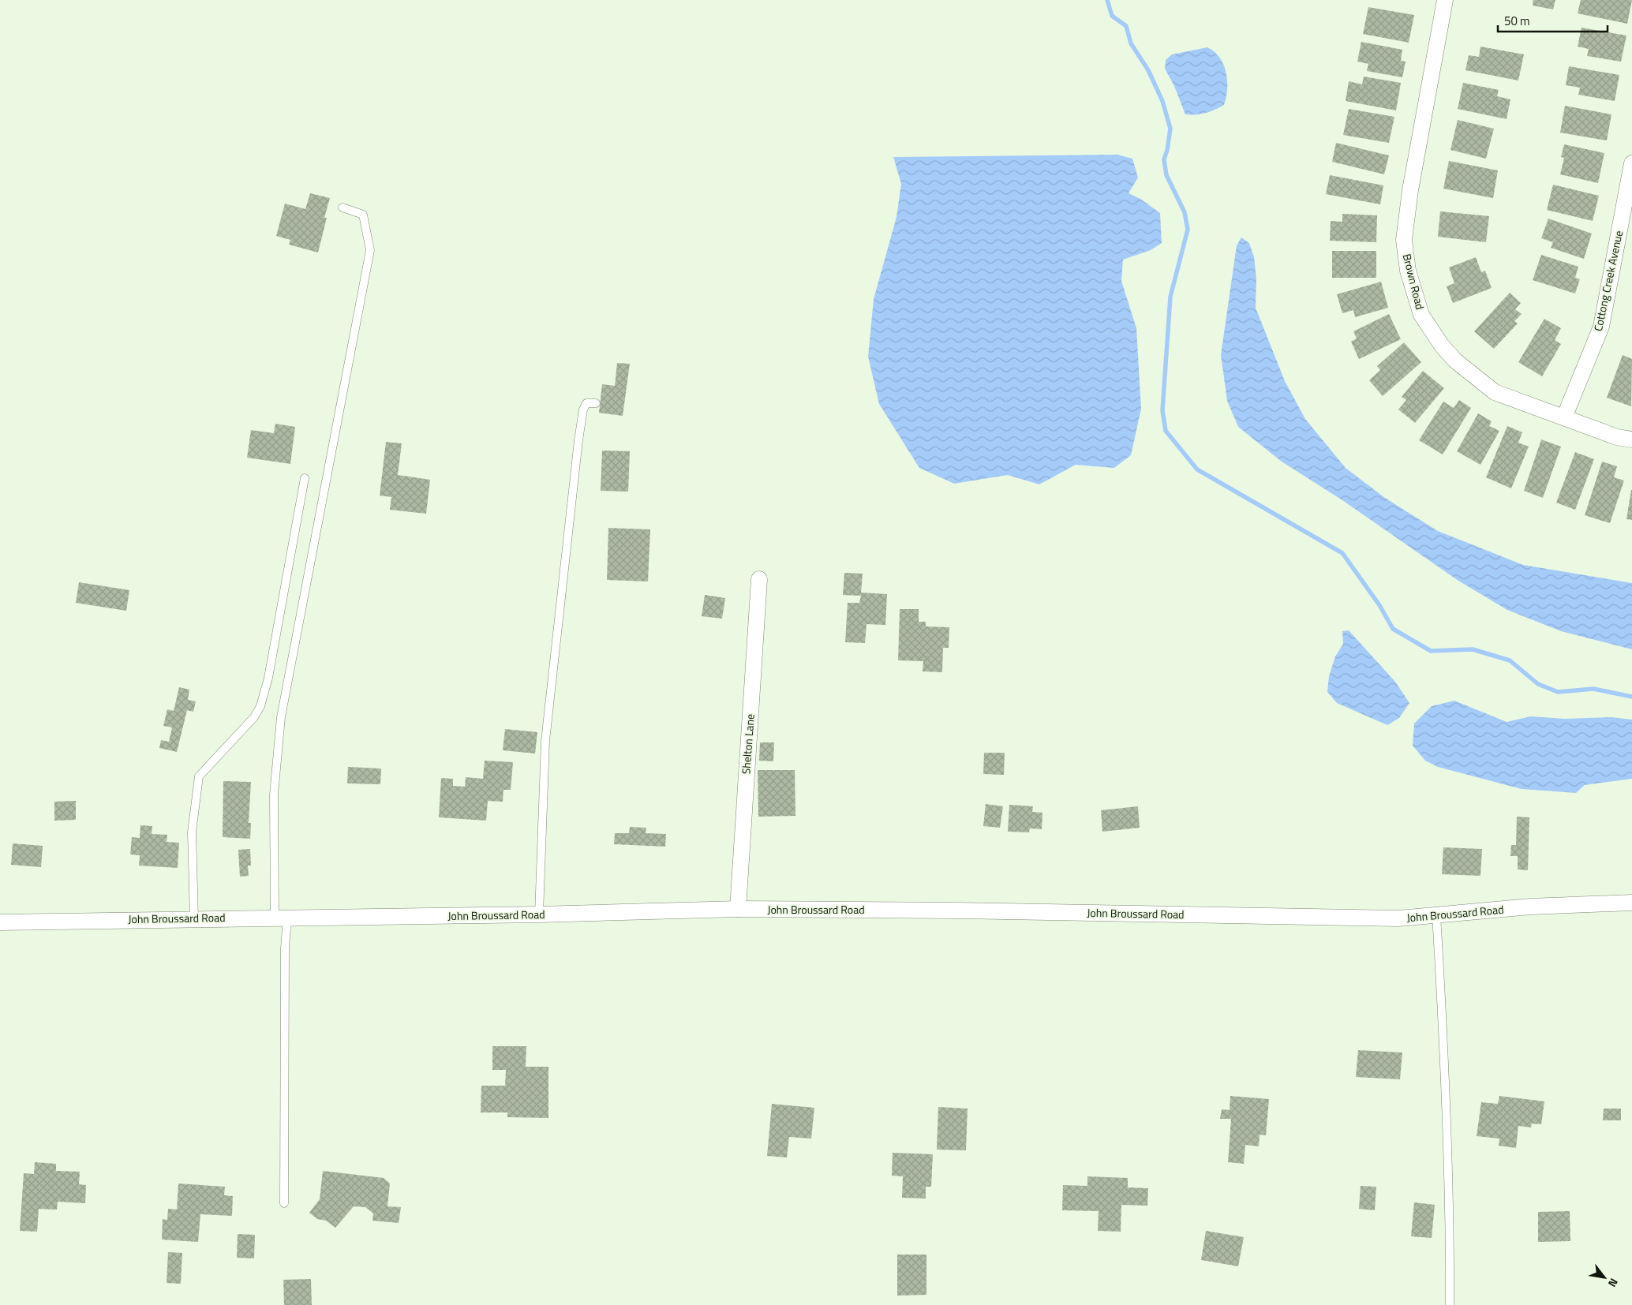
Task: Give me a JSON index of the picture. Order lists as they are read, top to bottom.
{
  "streets": {
    "street": [
      "Cottong Creek Avenue",
      "Brown Road",
      "Shelton Lane",
      "John Broussard Road"
    ]
  },
  "crossings": [
    ["Cottong Creek Avenue", "Brown Road"],
    ["Shelton Lane", "John Broussard Road"]
  ],
  "scale_bar": "50 m",
  "north": "bottom right"
}
